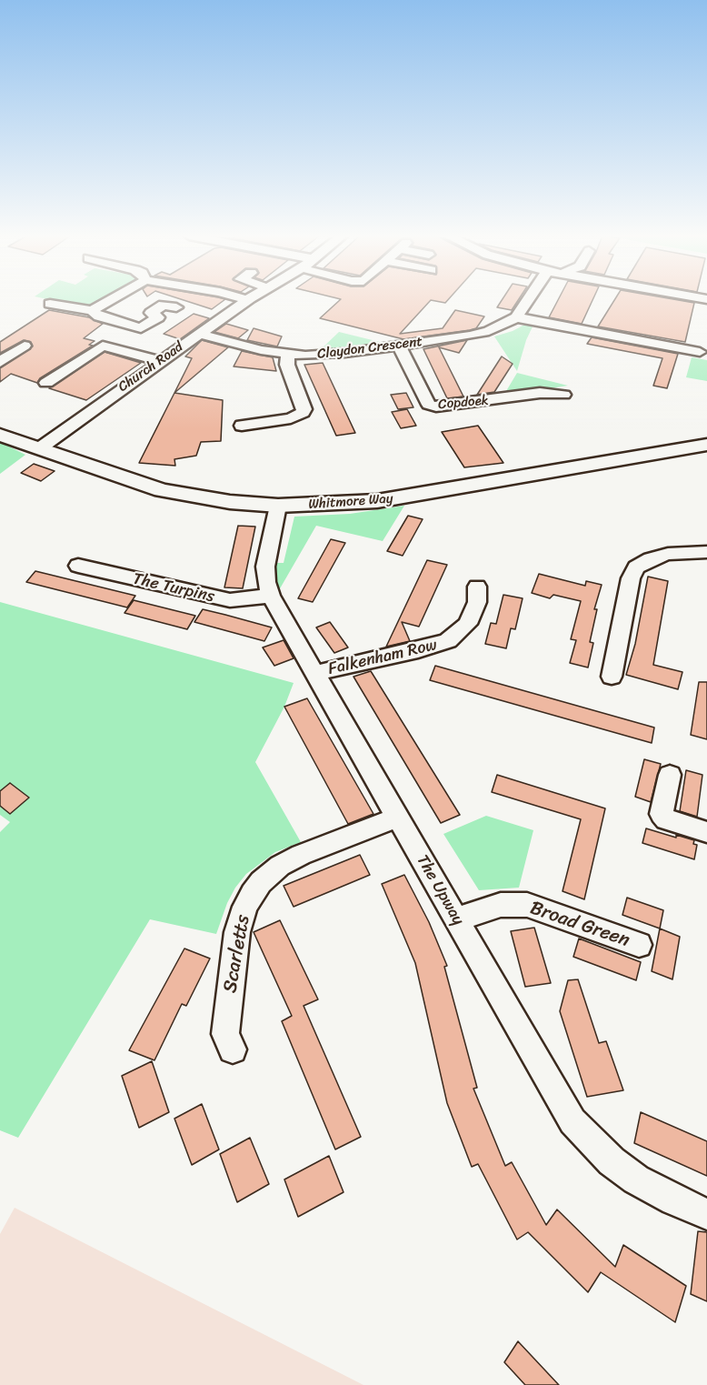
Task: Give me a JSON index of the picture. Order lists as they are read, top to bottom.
{
  "streets": {
    "street": [
      "Claydon Crescent",
      "Church Road",
      "Copdoek",
      "Whitmore Way",
      "The Turpins",
      "Falkenham Row",
      "The Upway",
      "Broad Green",
      "Scarletts"
    ]
  },
  "crossings": [
    ["Claydon Crescent", "Church Road"],
    ["Claydon Crescent", "Copdoek"],
    ["Church Road", "Whitmore Way"],
    ["Whitmore Way", "The Upway"],
    ["The Turpins", "The Upway"],
    ["Falkenham Row", "The Upway"],
    ["The Upway", "Broad Green"],
    ["The Upway", "Scarletts"]
  ]
}
